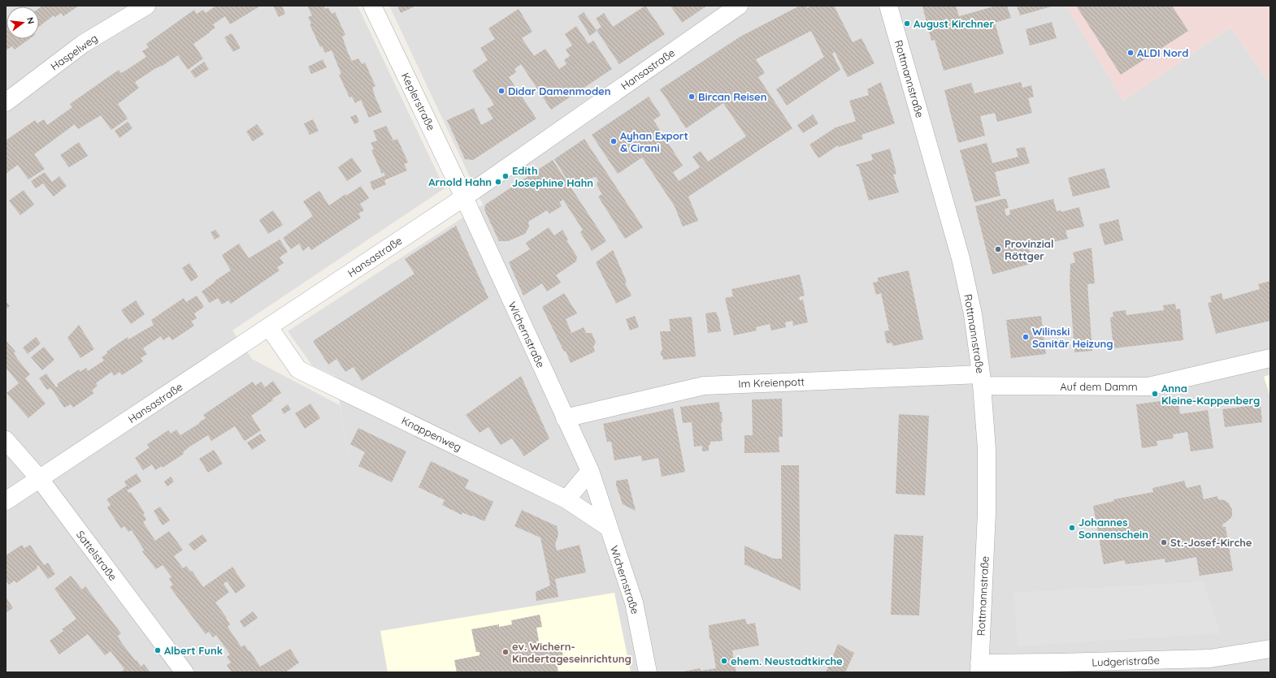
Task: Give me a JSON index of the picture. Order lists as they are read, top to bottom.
{
  "streets": {
    "street": [
      "Haspelweg",
      "Hansastraße",
      "Rottmannstraße",
      "Keplerstraße",
      "Wichernstraße",
      "Im Kreienpott",
      "Auf dem Damm",
      "Knappenweg",
      "Sattelstraße",
      "Ludgeristraße"
    ]
  },
  "crossings": [
    ["Hansastraße", "Keplerstraße"],
    ["Hansastraße", "Wichernstraße"],
    ["Hansastraße", "Knappenweg"],
    ["Hansastraße", "Sattelstraße"],
    ["Rottmannstraße", "Im Kreienpott"],
    ["Rottmannstraße", "Auf dem Damm"],
    ["Rottmannstraße", "Ludgeristraße"],
    ["Keplerstraße", "Wichernstraße"],
    ["Wichernstraße", "Im Kreienpott"],
    ["Wichernstraße", "Knappenweg"],
    ["Im Kreienpott", "Auf dem Damm"]
  ],
  "places": [
    "August Kirchner",
    "ALDI Nord",
    "Didar Damenmoden",
    "Bircan Reisen",
    "Ayhan Export & Cirani",
    "Edith Josephine Hahn",
    "Arnold Hahn",
    "Provinzial Röttger",
    "Wilinski Sanitär Heizung",
    "Anna Kleine-Kappenberg",
    "Johannes Sonnenschein",
    "St.-Josef-Kirche",
    "Albert Funk",
    "ev. Wichern- Kindertageseinrichtung",
    "ehem. Neustadtkirche"
  ],
  "north": "right"
}
